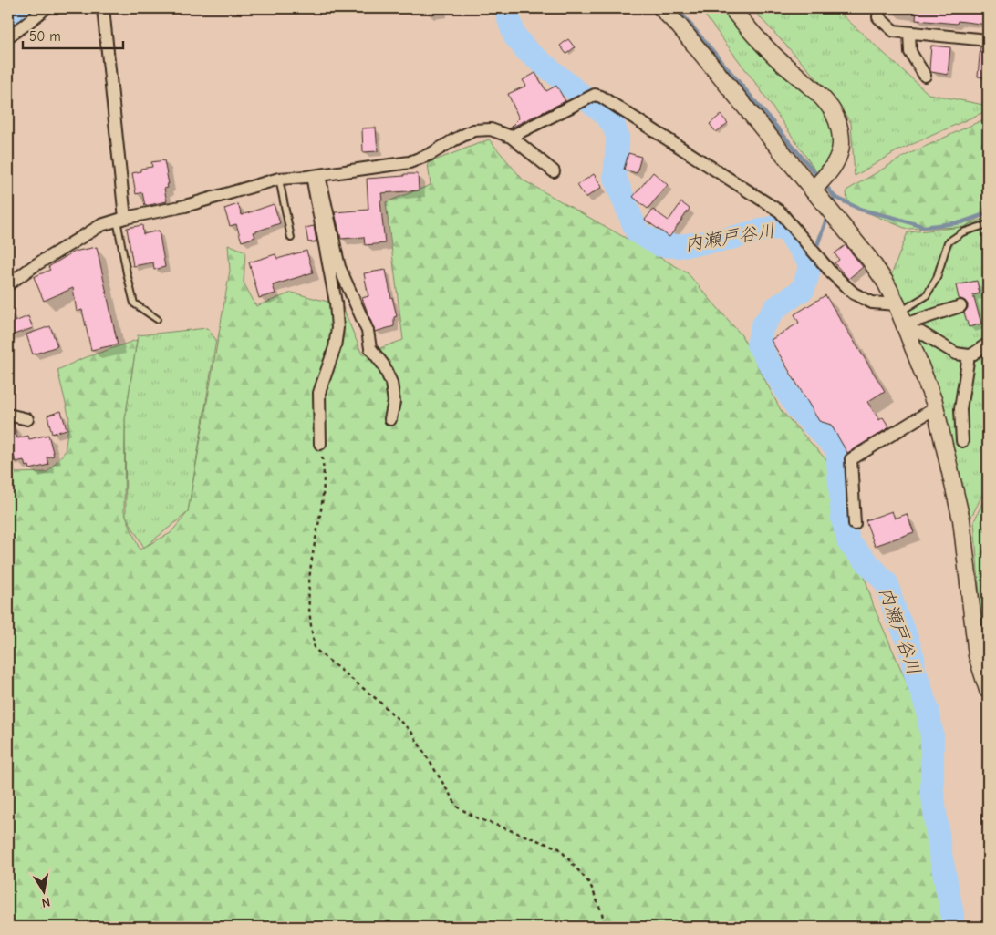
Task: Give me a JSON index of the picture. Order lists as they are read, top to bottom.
{
  "water": ["内瀬戸谷川"],
  "scale_bar": "50 m",
  "north": "bottom"
}
